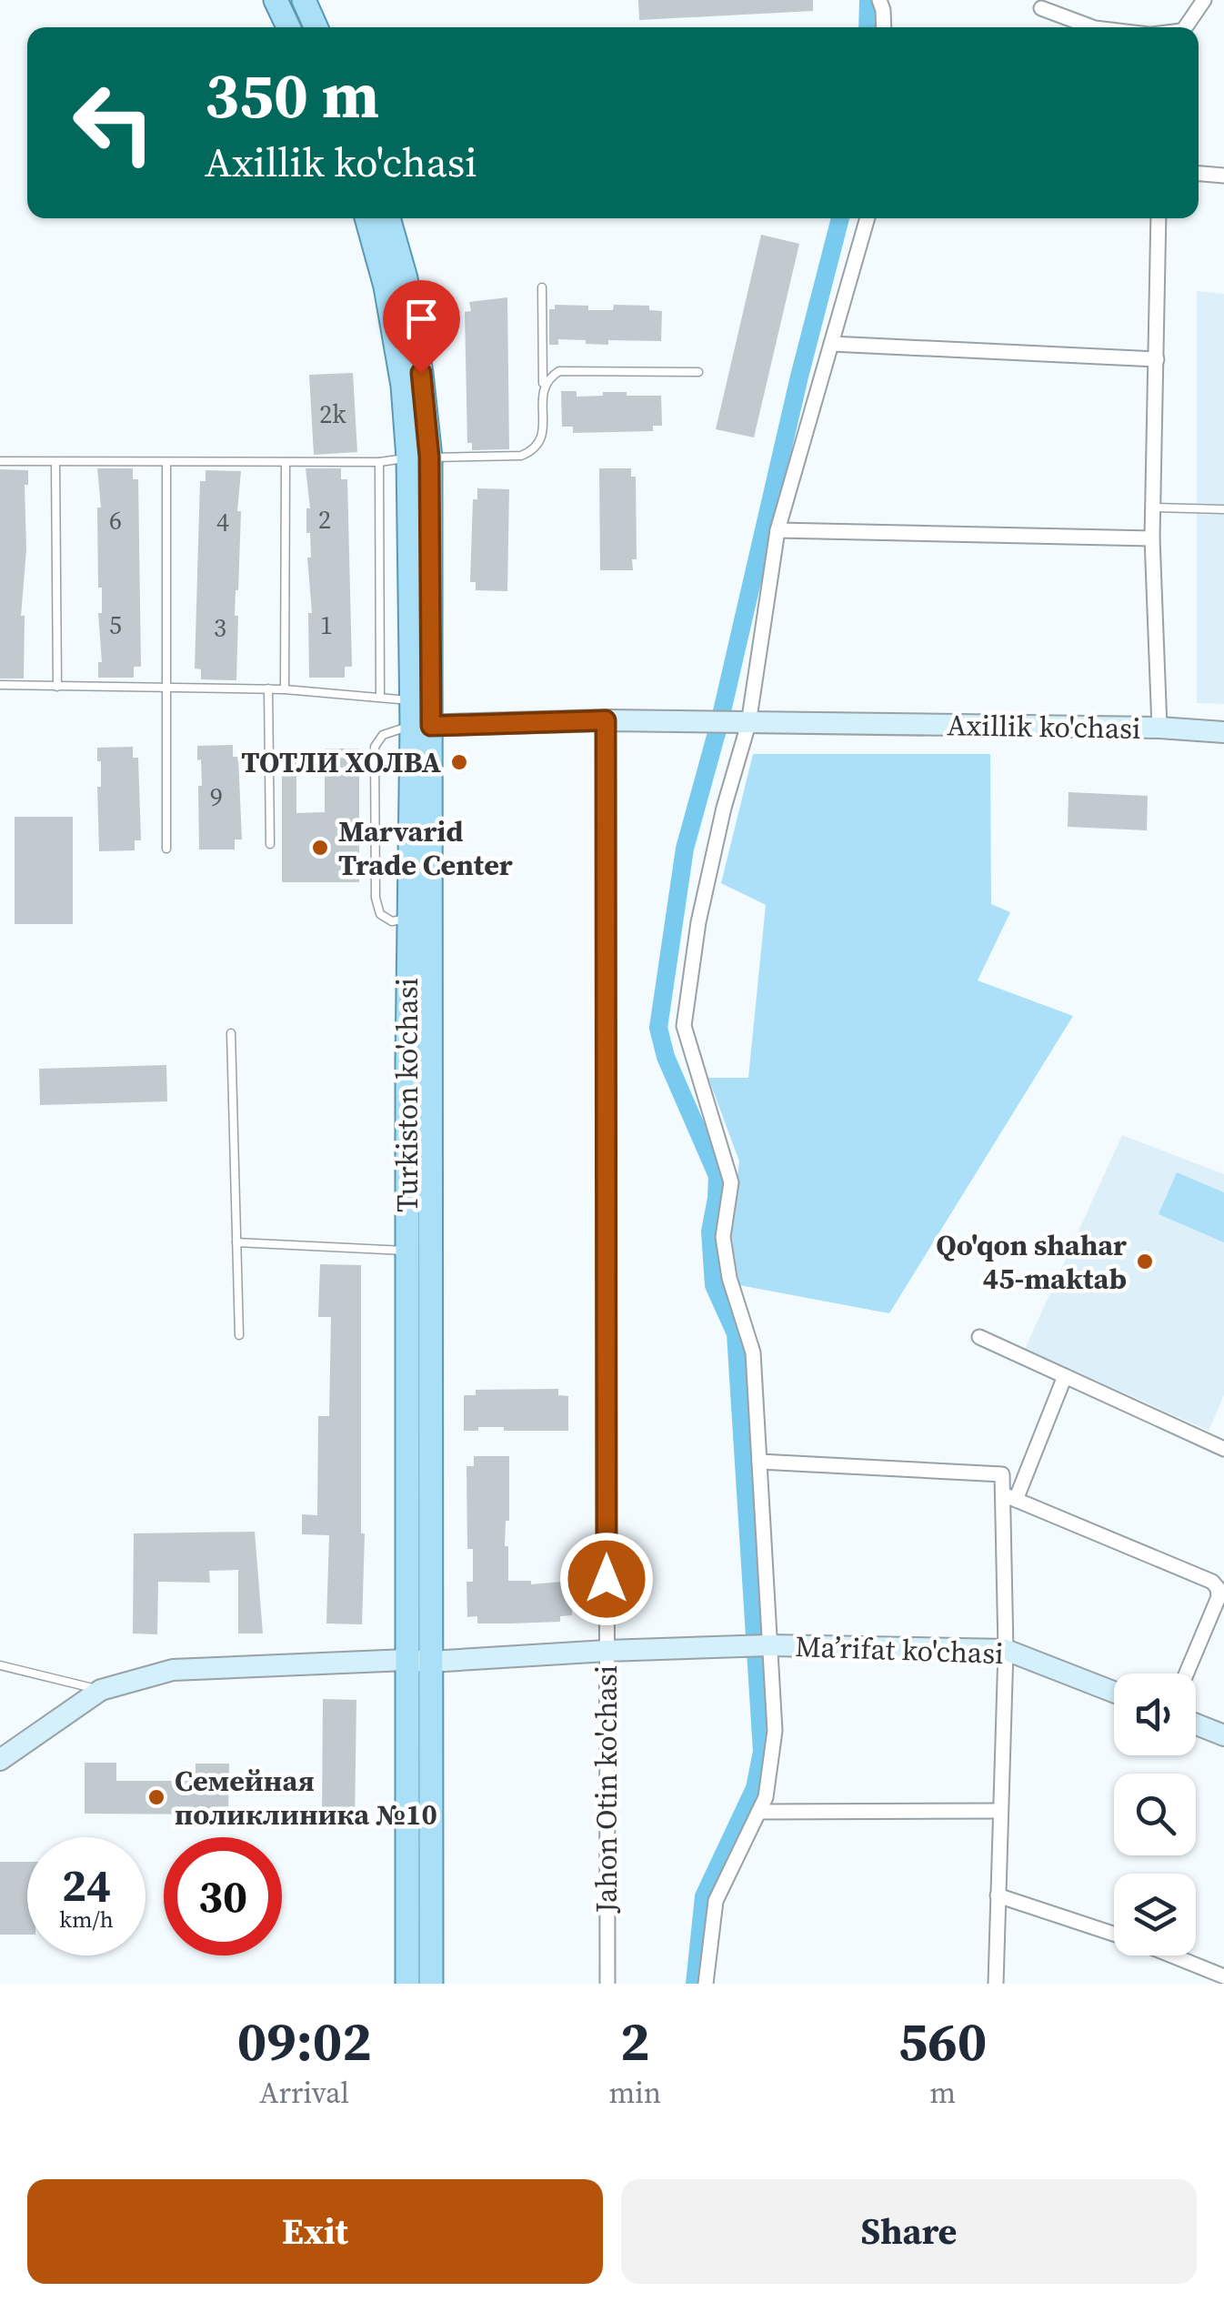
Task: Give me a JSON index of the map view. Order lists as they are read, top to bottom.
{
  "streets": {
    "main road": ["Turkiston ko'chasi"],
    "street": ["Axillik ko'chasi", "Ma’rifat ko'chasi", "Jahon Otin ko'chasi"]
  },
  "crossings": [
    ["Axillik ko'chasi", "Jahon Otin ko'chasi"],
    ["Ma’rifat ko'chasi", "Jahon Otin ko'chasi"]
  ],
  "places": [
    "ТОТЛИ ХОЛВА",
    "Marvarid Trade Center",
    "Qo'qon shahar 45-maktab",
    "Семейная поликлиника №10"
  ],
  "house_numbers": [
    "2k",
    "2",
    "6",
    "4",
    "5",
    "1",
    "3",
    "9"
  ],
  "page": {
    "turn": ["350 m", "Axillik ko'chasi"],
    "speed": "24 km/h",
    "limit": "30",
    "eta": [
      "09:02",
      "Arrival",
      "2",
      "min",
      "560",
      "m"
    ],
    "buttons": ["Exit", "Share"]
  }
}
